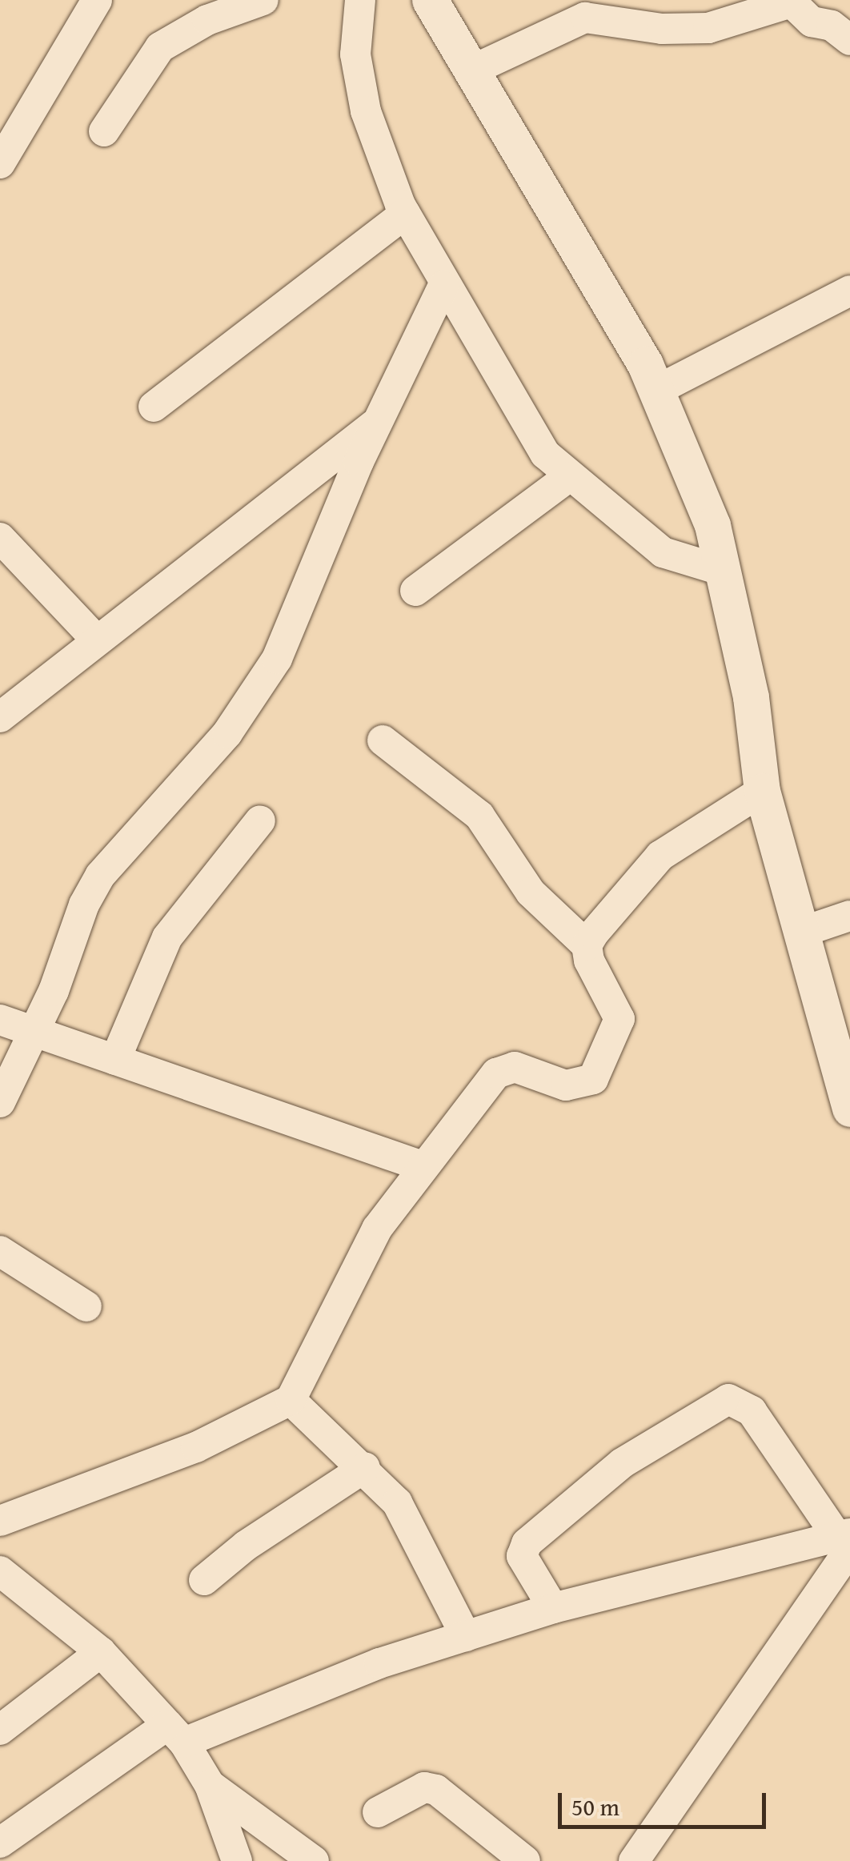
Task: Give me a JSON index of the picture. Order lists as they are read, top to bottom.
{
  "scale_bar": "50 m"
}
